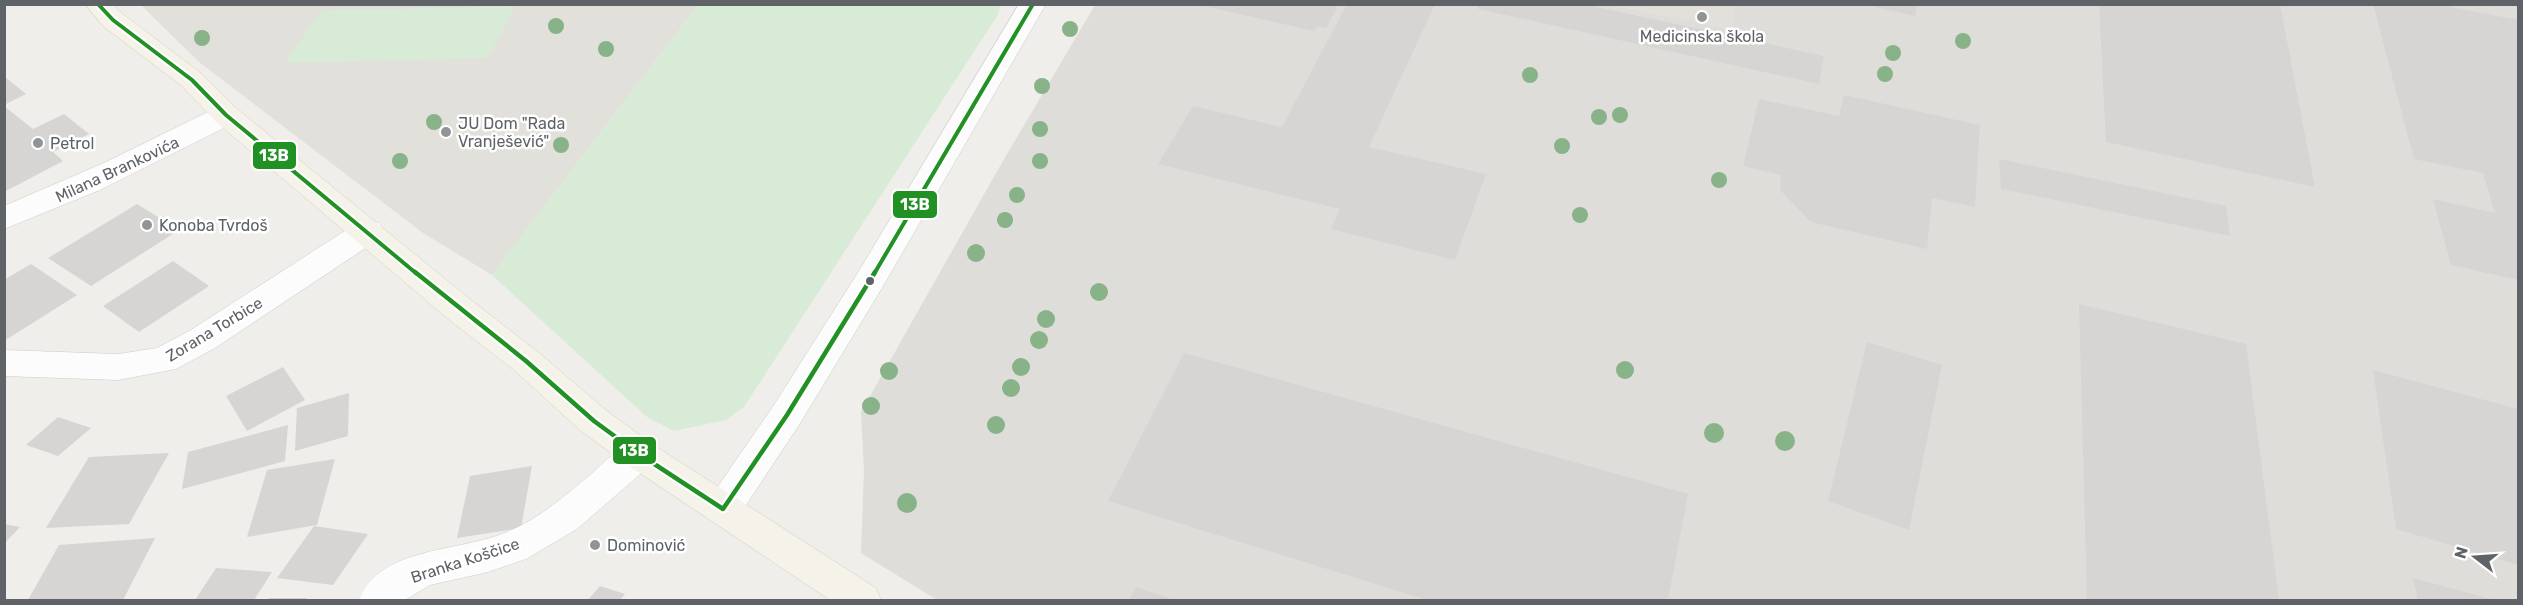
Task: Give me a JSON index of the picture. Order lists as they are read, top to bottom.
{
  "streets": {
    "street": ["Milana Brankovića", "Zorana Torbice", "Branka Koščice"]
  },
  "places": [
    "Medicinska škola",
    "JU Dom \"Rada Vranješević\"",
    "Petrol",
    "Konoba Tvrdoš",
    "Dominović"
  ],
  "lines": ["transit line 13B"],
  "north": "left"
}
